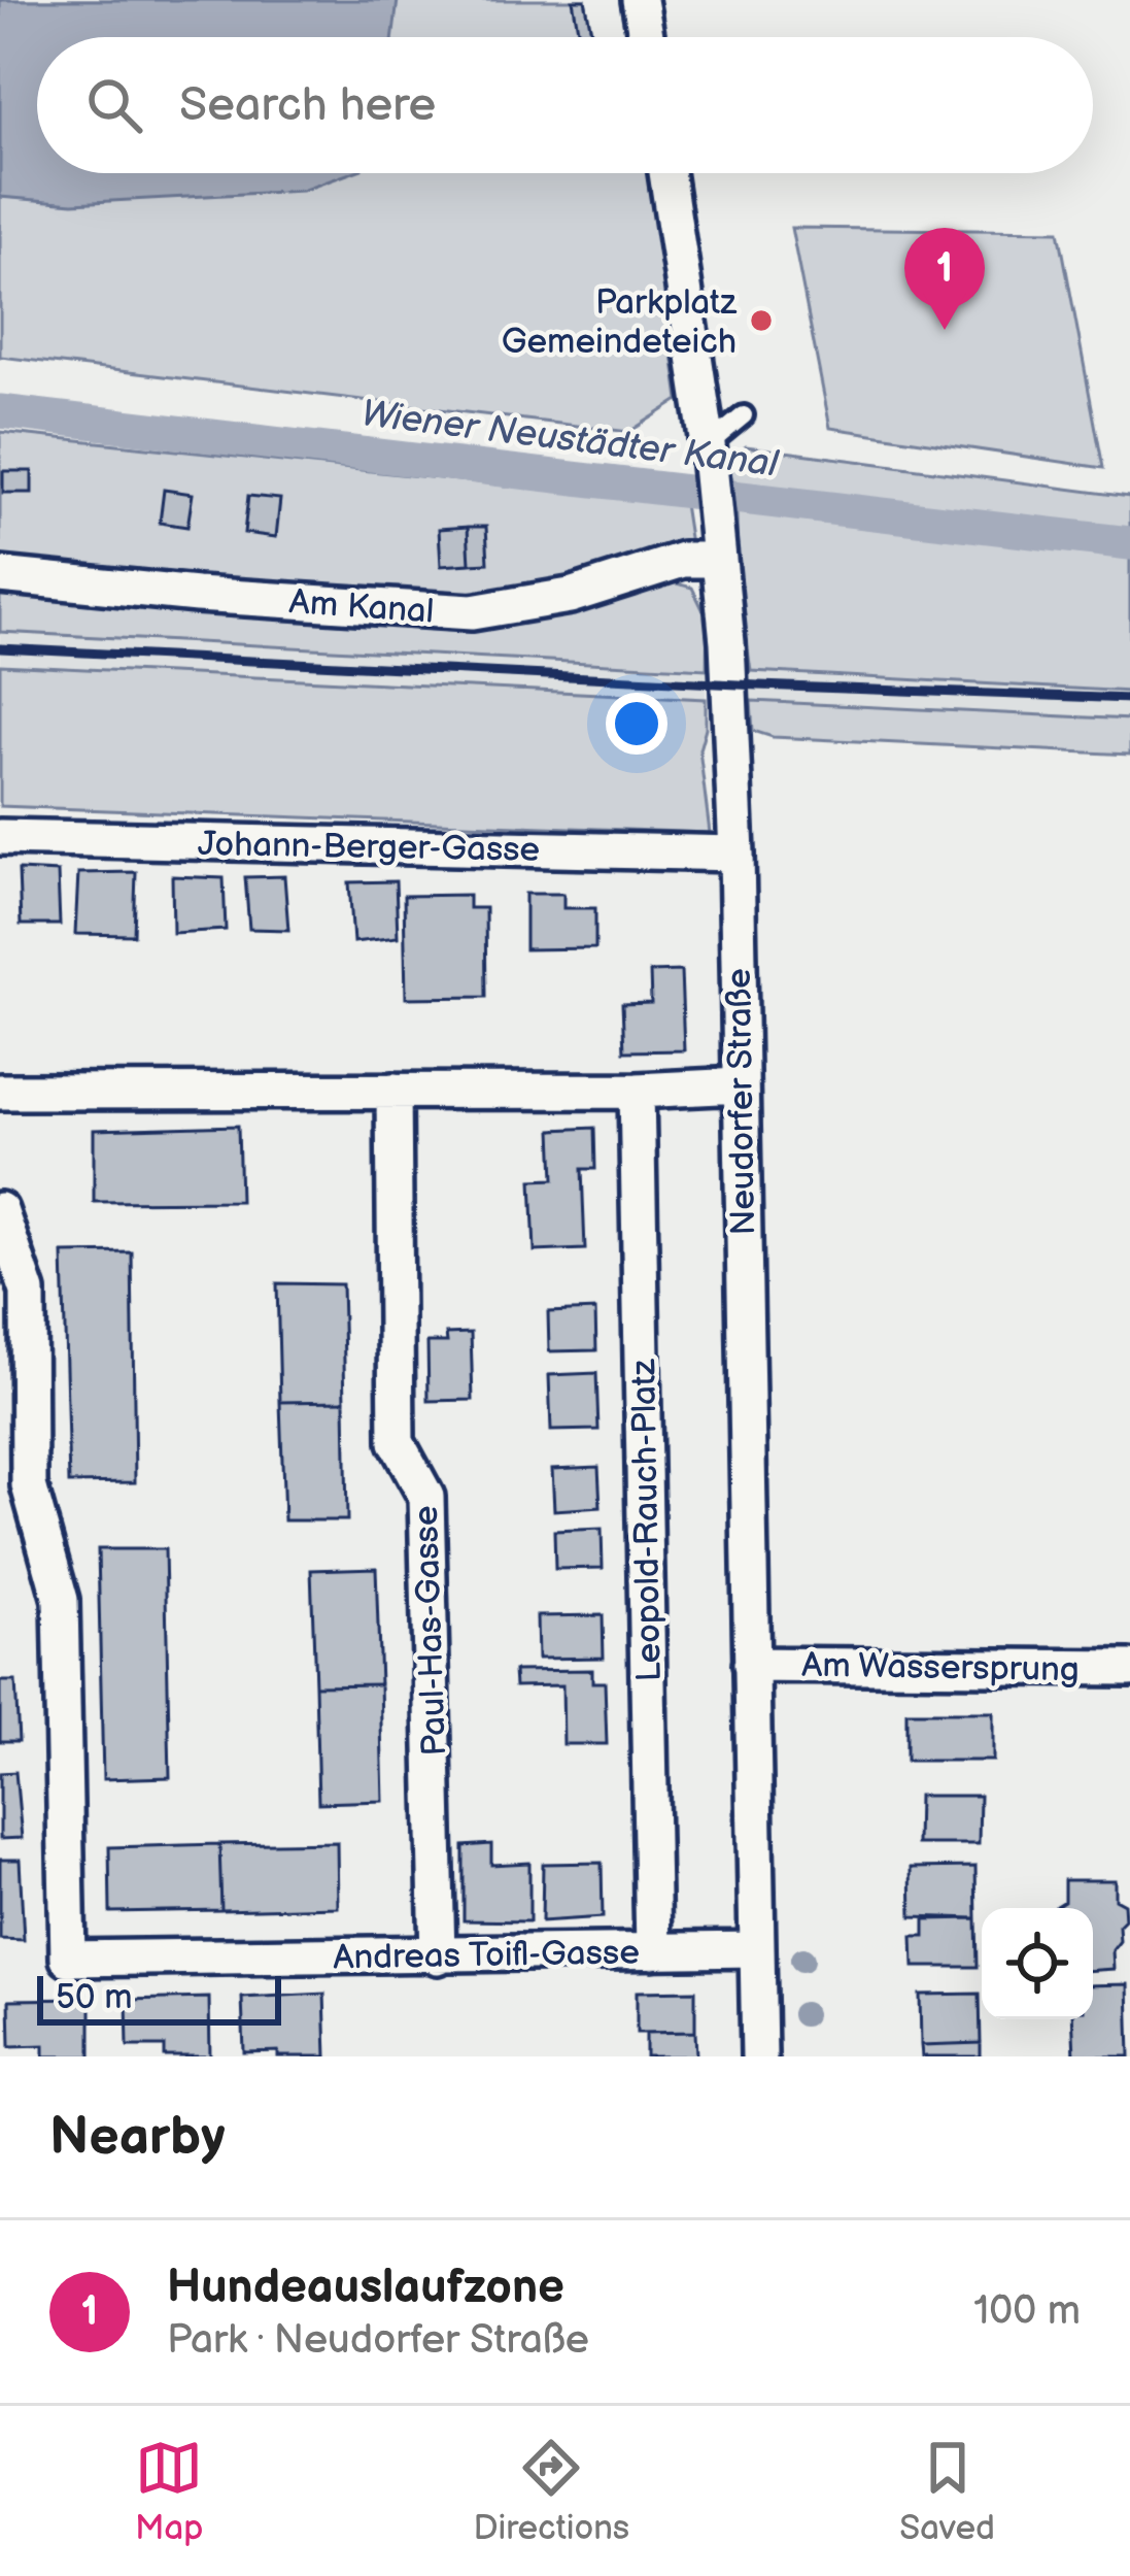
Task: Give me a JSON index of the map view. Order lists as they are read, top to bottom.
{
  "streets": {
    "street": [
      "Am Kanal",
      "Johann-Berger-Gasse",
      "Neudorfer Straße",
      "Leopold-Rauch-Platz",
      "Paul-Has-Gasse",
      "Am Wassersprung",
      "Andreas Toifl-Gasse"
    ]
  },
  "crossings": [
    ["Am Kanal", "Neudorfer Straße"],
    ["Johann-Berger-Gasse", "Neudorfer Straße"],
    ["Neudorfer Straße", "Am Wassersprung"],
    ["Neudorfer Straße", "Andreas Toifl-Gasse"],
    ["Leopold-Rauch-Platz", "Andreas Toifl-Gasse"],
    ["Paul-Has-Gasse", "Andreas Toifl-Gasse"]
  ],
  "water": ["Wiener Neustädter Kanal"],
  "places": ["Parkplatz Gemeindeteich"],
  "scale_bar": "50 m",
  "page": {
    "search": "Search here",
    "pins": "1",
    "scale": "50 m",
    "heading": "Nearby",
    "list": [
      {
        "mark": "1",
        "name": "Hundeauslaufzone",
        "note": "Park · Neudorfer Straße",
        "value": "100 m"
      }
    ],
    "nav": ["Map", "Directions", "Saved"]
  }
}
